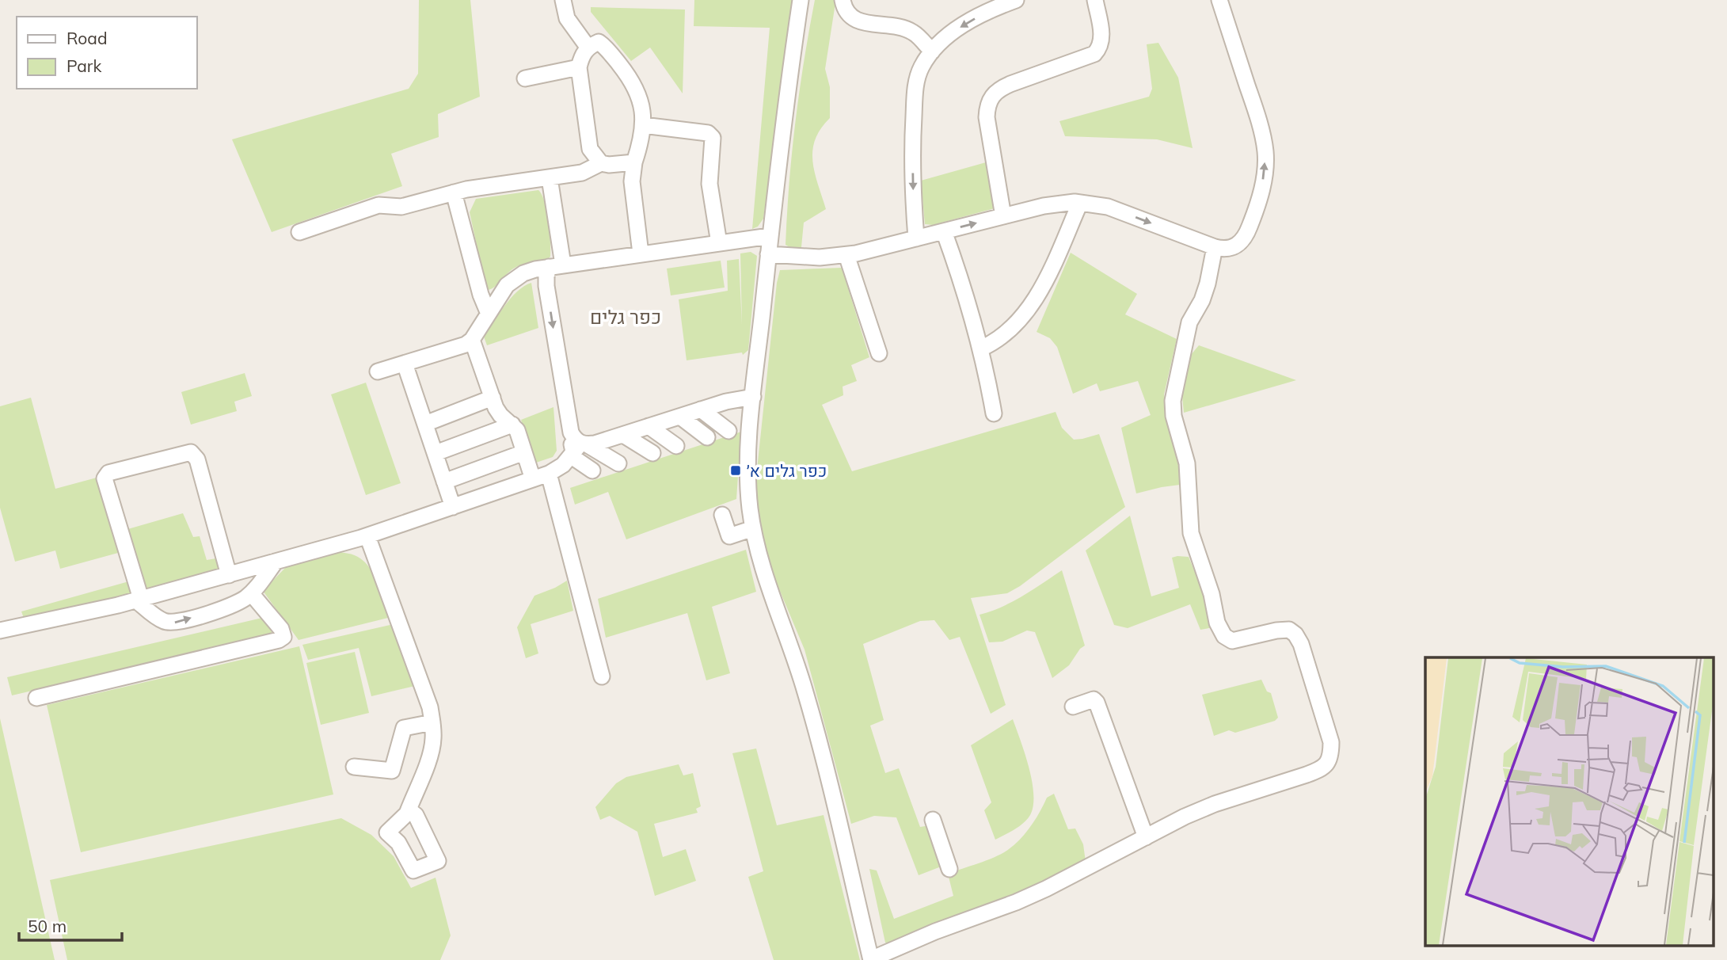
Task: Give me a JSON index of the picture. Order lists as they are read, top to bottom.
{
  "districts": ["כפר גלים"],
  "places": {
    "transit": ["כפר גלים א׳"]
  },
  "legend": ["Road", "Park"],
  "scale_bar": "50 m"
}
